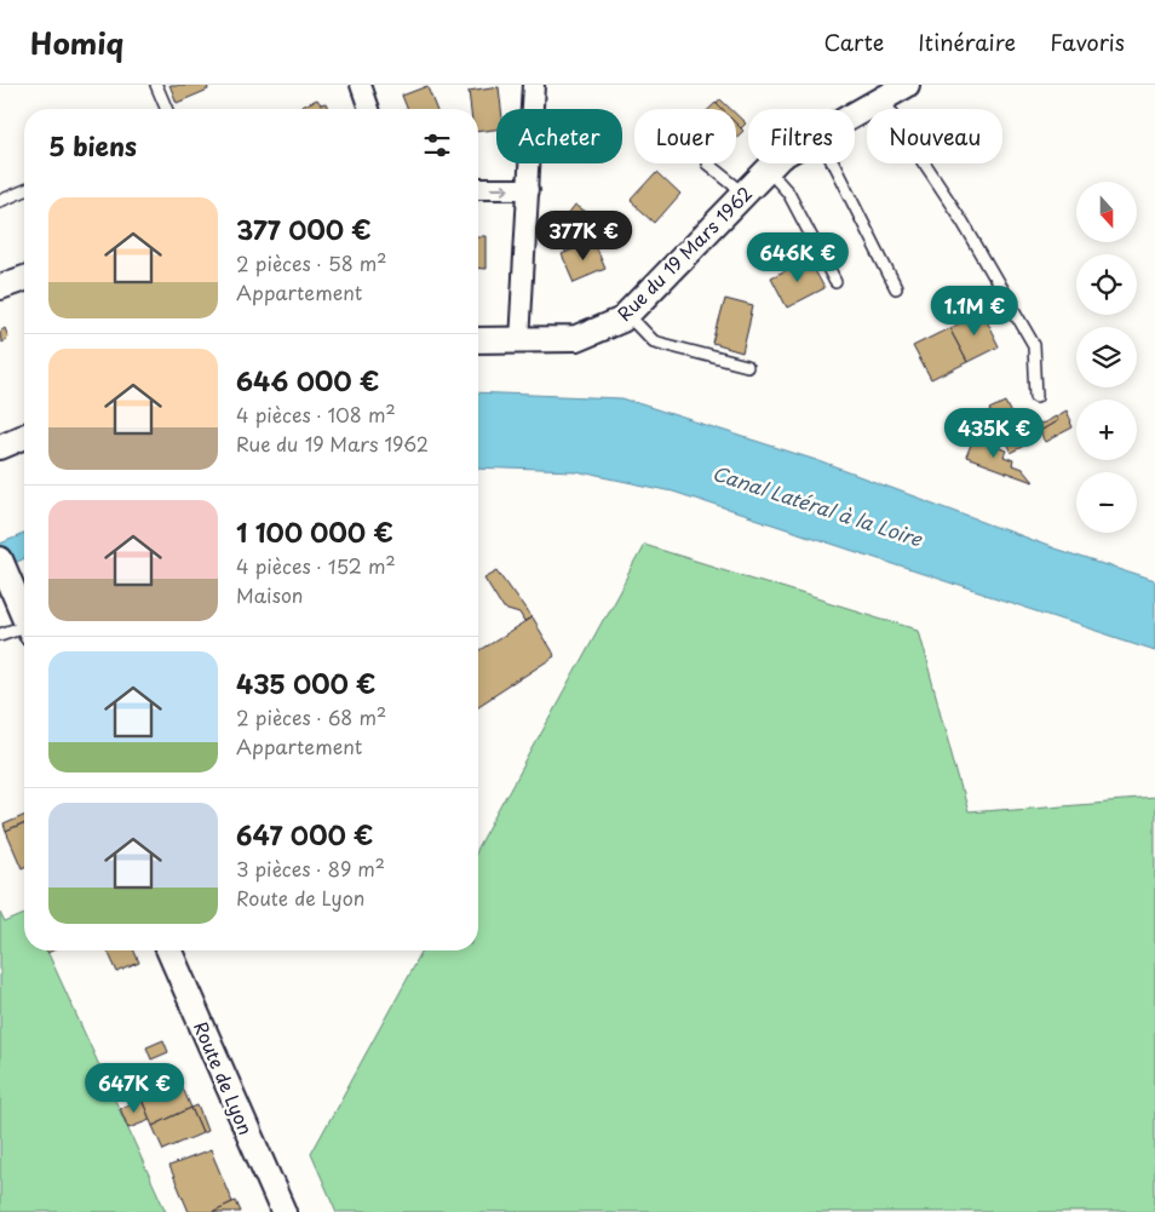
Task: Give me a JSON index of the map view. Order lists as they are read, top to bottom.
{
  "streets": {
    "street": ["Rue du 19 Mars 1962", "Route de Lyon"]
  },
  "water": ["Canal Latéral à la Loire"],
  "north": "bottom",
  "page": {
    "header": "Homiq",
    "nav": ["Carte", "Itinéraire", "Favoris"],
    "chip": [
      "Acheter",
      "Louer",
      "Filtres",
      "Nouveau"
    ],
    "heading": "5 biens",
    "map_buttons": ["+", "−"],
    "list": [
      {
        "name": "377 000 €",
        "note": "2 pièces · 58 m² · Appartement"
      },
      {
        "name": "646 000 €",
        "note": "4 pièces · 108 m² · Rue du 19 Mars 1962"
      },
      {
        "name": "1 100 000 €",
        "note": "4 pièces · 152 m² · Maison"
      },
      {
        "name": "435 000 €",
        "note": "2 pièces · 68 m² · Appartement"
      },
      {
        "name": "647 000 €",
        "note": "3 pièces · 89 m² · Route de Lyon"
      }
    ],
    "price": [
      "377K €",
      "646K €",
      "1.1M €",
      "435K €",
      "647K €"
    ]
  }
}
